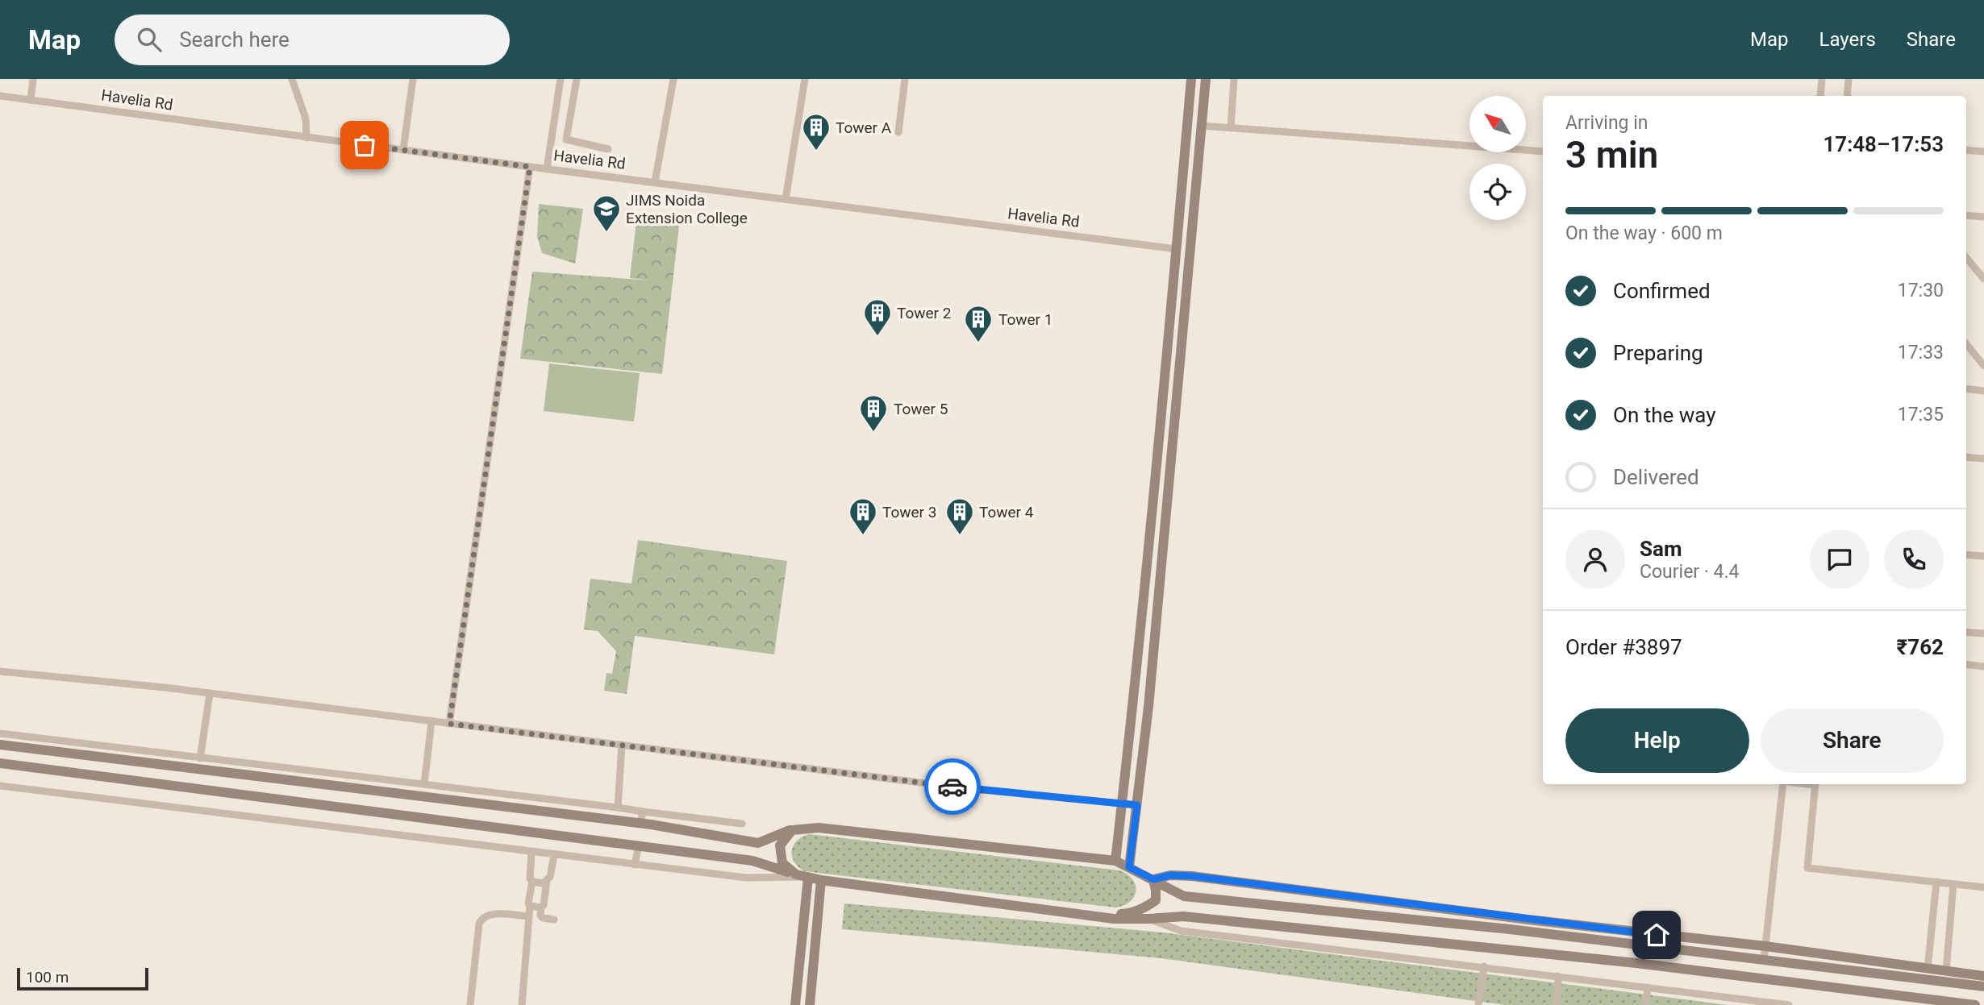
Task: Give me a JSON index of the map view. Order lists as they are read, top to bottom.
{
  "streets": {
    "street": ["Havelia Rd"]
  },
  "places": {
    "building": [
      "Tower A",
      "Tower 2",
      "Tower 1",
      "Tower 5",
      "Tower 3",
      "Tower 4"
    ],
    "school or university": ["JIMS Noida Extension College"]
  },
  "scale_bar": "100 m",
  "north": "top left",
  "page": {
    "header": "Map",
    "search": "Search here",
    "nav": ["Map", "Layers", "Share"],
    "heading": ["3 min", "Arriving in", "17:48–17:53"],
    "panel": [
      "Sam",
      "Courier · 4.4",
      "Order #3897",
      "₹762"
    ],
    "bar": "On the way · 600 m",
    "list": [
      ["Confirmed", "17:30"],
      ["Preparing", "17:33"],
      ["On the way", "17:35"],
      "Delivered"
    ],
    "buttons": ["Help", "Share"],
    "scale": "100 m"
  }
}
